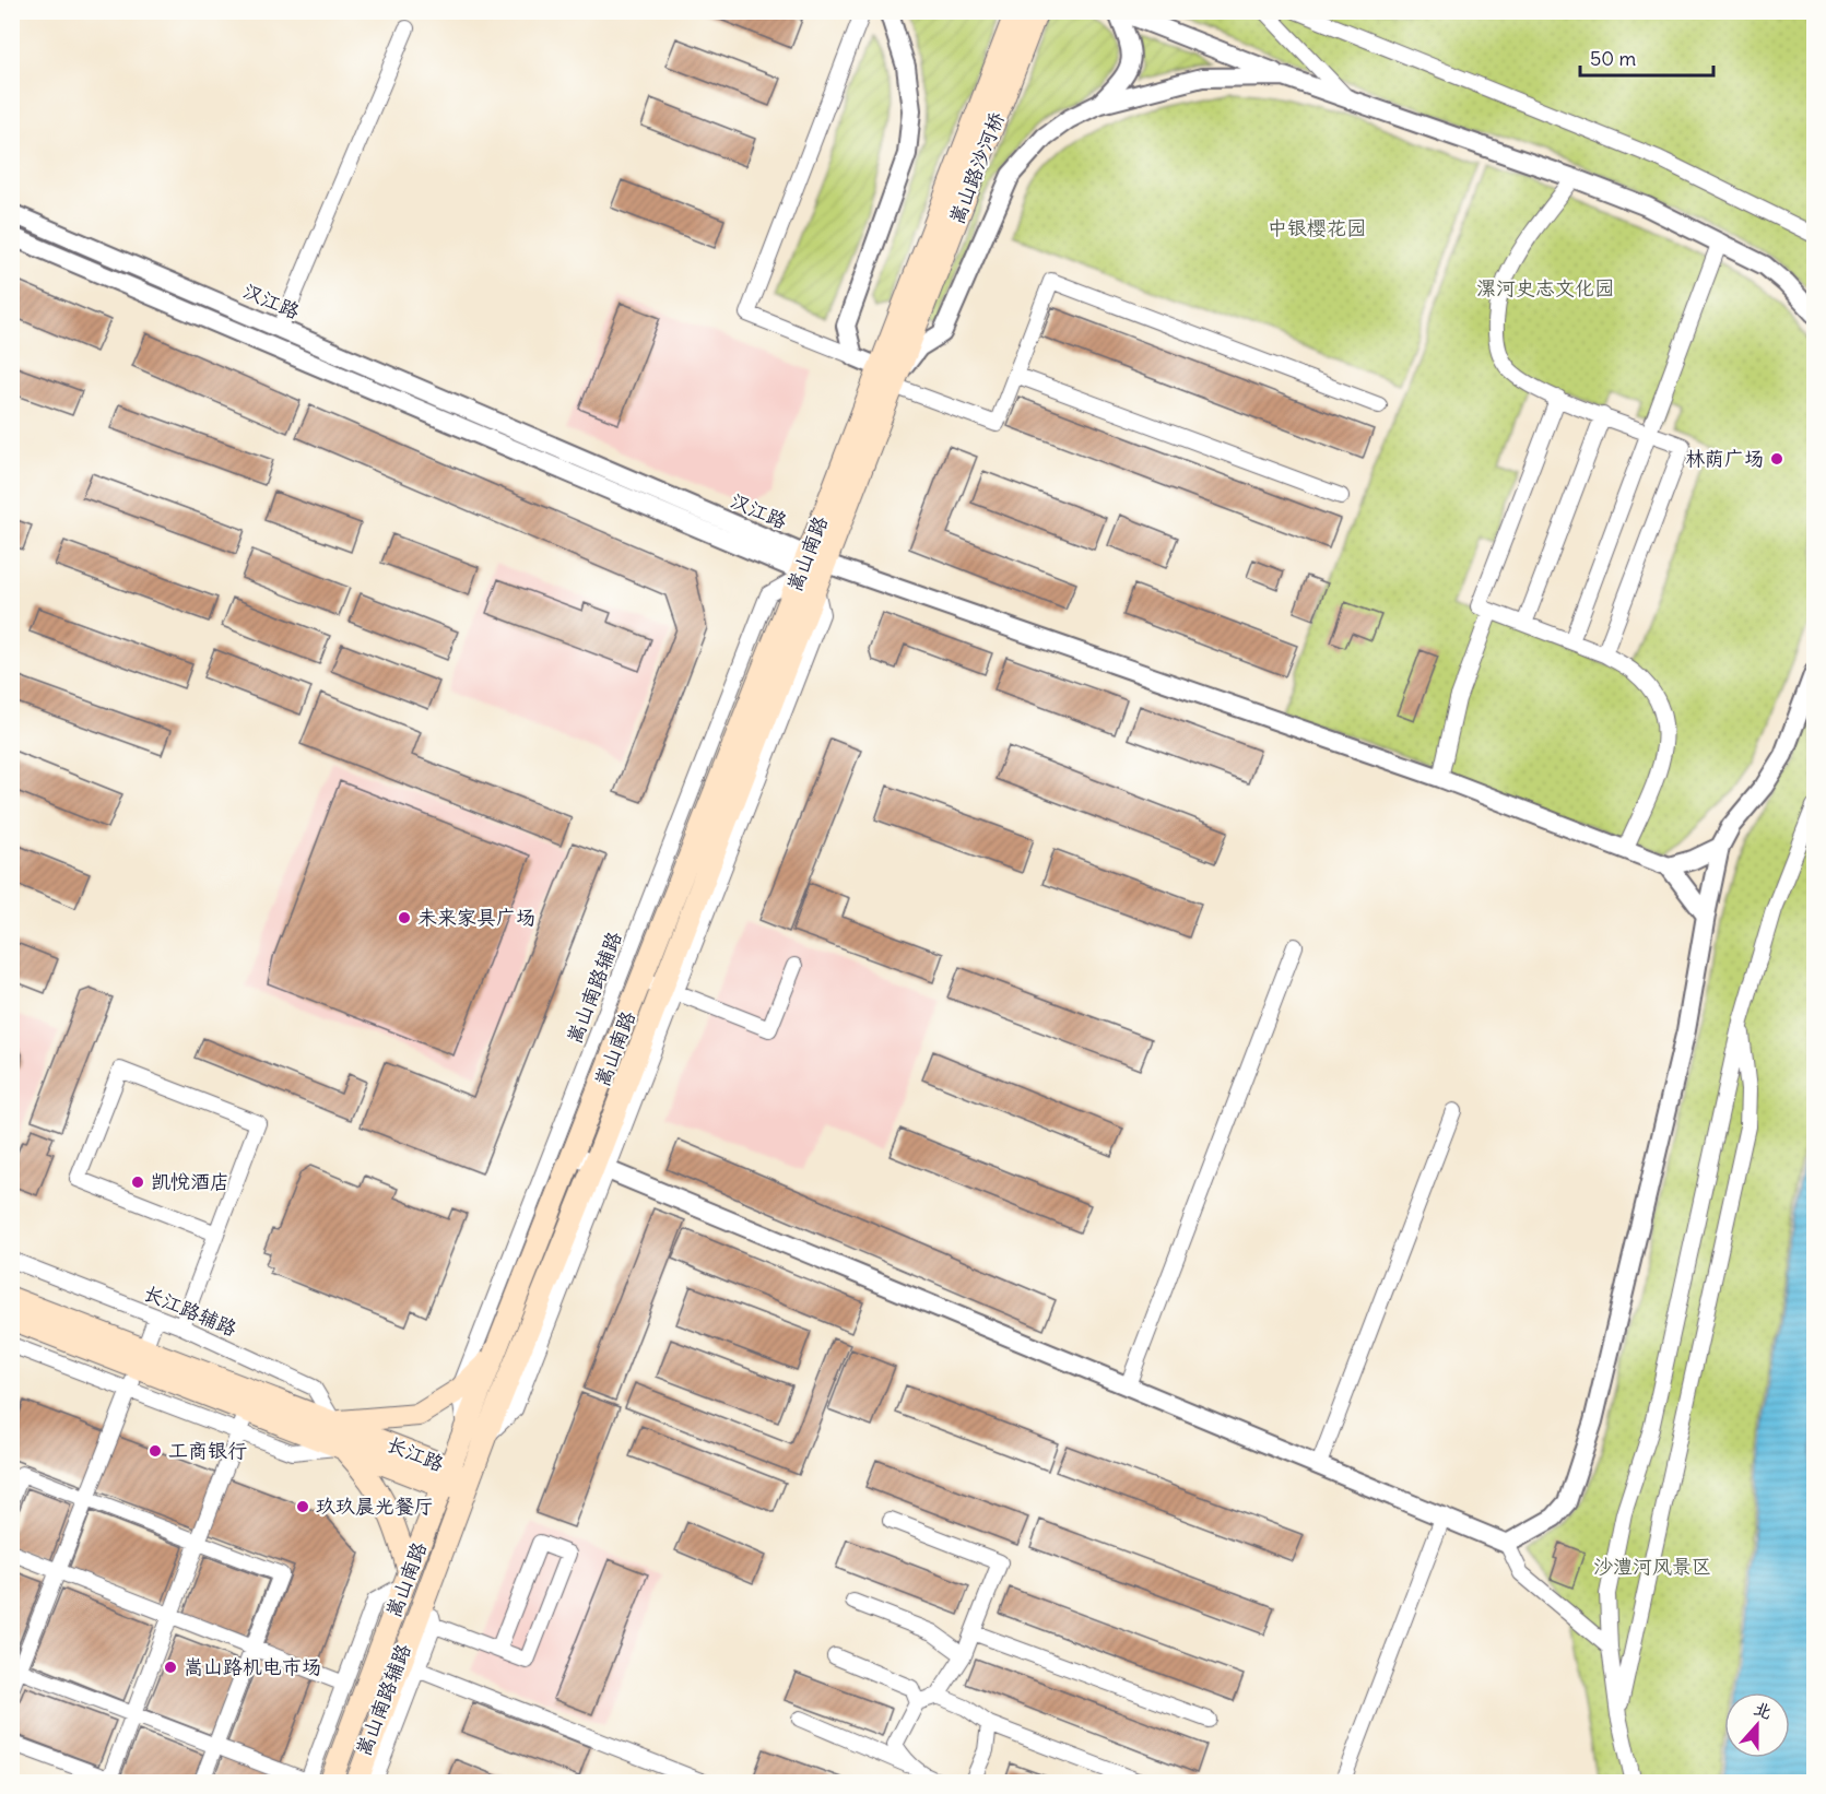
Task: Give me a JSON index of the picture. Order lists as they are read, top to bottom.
{
  "streets": {
    "main road": ["嵩山路沙河桥", "嵩山南路", "长江路"],
    "street": ["汉江路", "嵩山南路辅路", "长江路辅路"]
  },
  "crossings": [
    ["嵩山路沙河桥", "嵩山南路"],
    ["汉江路", "嵩山南路"],
    ["汉江路", "嵩山南路辅路"],
    ["嵩山南路", "嵩山南路辅路"],
    ["嵩山南路", "长江路"],
    ["长江路辅路", "长江路"]
  ],
  "parks": ["中银樱花园", "漯河史志文化园", "沙澧河风景区"],
  "places": [
    "林荫广场",
    "未来家具广场",
    "凯悦酒店",
    "工商银行",
    "玖玖晨光餐厅",
    "嵩山路机电市场"
  ],
  "scale_bar": "50 m",
  "north": "top"
}
